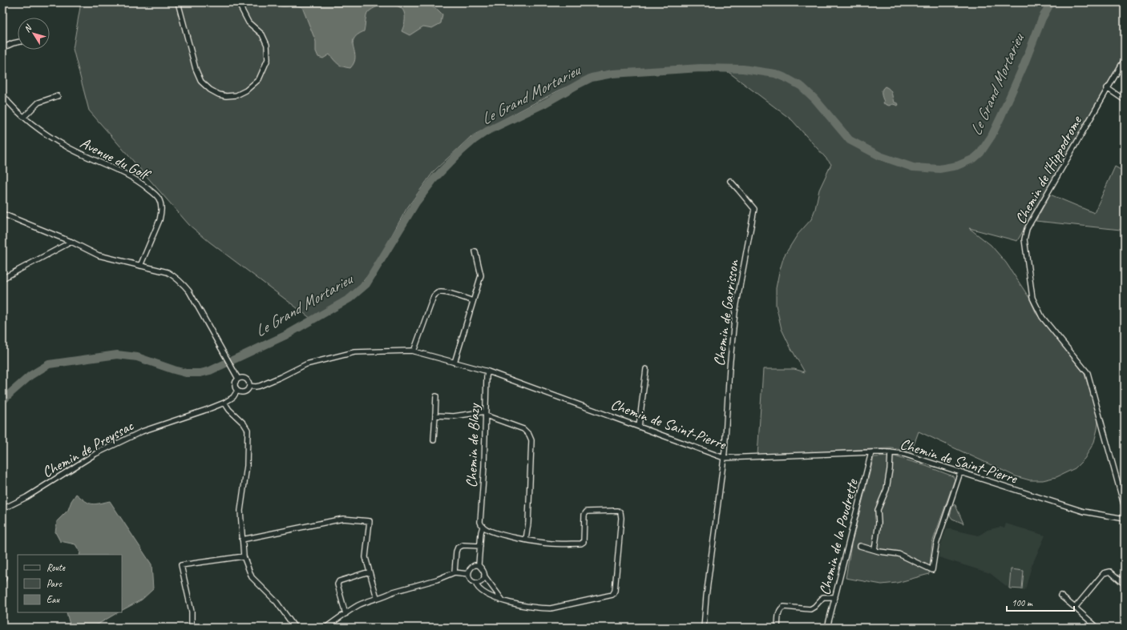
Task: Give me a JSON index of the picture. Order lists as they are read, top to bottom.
{
  "streets": {
    "street": [
      "Avenue du Golf",
      "Chemin de l'Hippodrome",
      "Chemin de Garrisson",
      "Chemin de Saint-Pierre",
      "Chemin de Blazy",
      "Chemin de Preyssac",
      "Chemin de la Poudrette"
    ]
  },
  "crossings": [
    ["Chemin de Garrisson", "Chemin de Saint-Pierre"],
    ["Chemin de Saint-Pierre", "Chemin de Blazy"],
    ["Chemin de Saint-Pierre", "Chemin de Preyssac"],
    ["Chemin de Saint-Pierre", "Chemin de la Poudrette"]
  ],
  "water": ["Le Grand Mortarieu"],
  "legend": ["Route", "Parc", "Eau"],
  "scale_bar": "100 m",
  "north": "top left"
}
